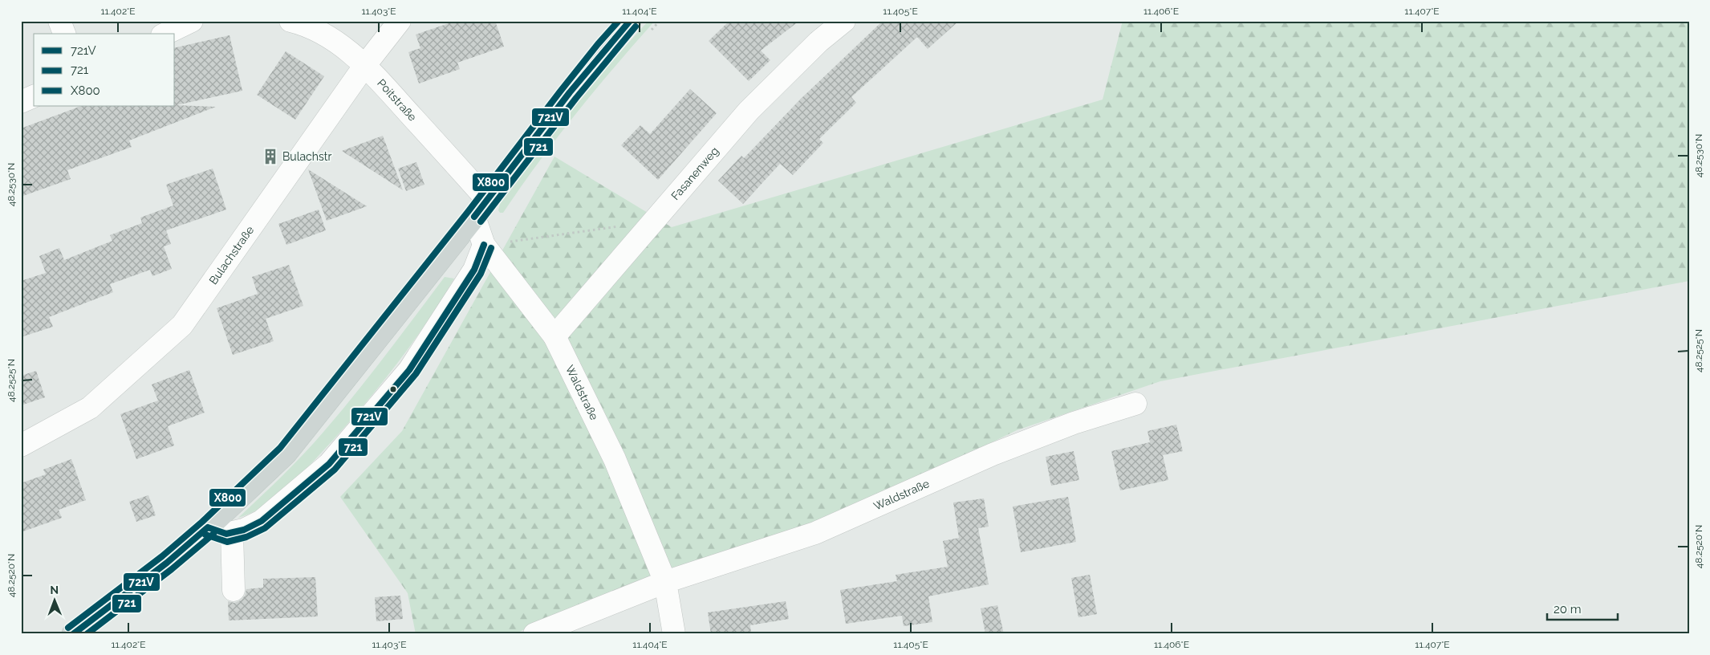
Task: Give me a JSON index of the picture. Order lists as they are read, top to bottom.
{
  "streets": {
    "street": [
      "Poitstraße",
      "Fasanenweg",
      "Bulachstraße",
      "Waldstraße"
    ]
  },
  "crossings": [
    ["Poitstraße", "Bulachstraße"],
    ["Fasanenweg", "Waldstraße"]
  ],
  "places": {
    "building": ["Bulachstr"]
  },
  "lines": ["transit line 721V", "transit line X800", "transit line 721"],
  "legend": ["721V", "721", "X800"],
  "scale_bar": "20 m",
  "north": "top",
  "coordinates": [
    "11.402°E",
    "11.403°E",
    "11.404°E",
    "11.405°E",
    "11.406°E",
    "11.407°E",
    "48.2530°N",
    "48.2525°N",
    "48.2520°N"
  ]
}
